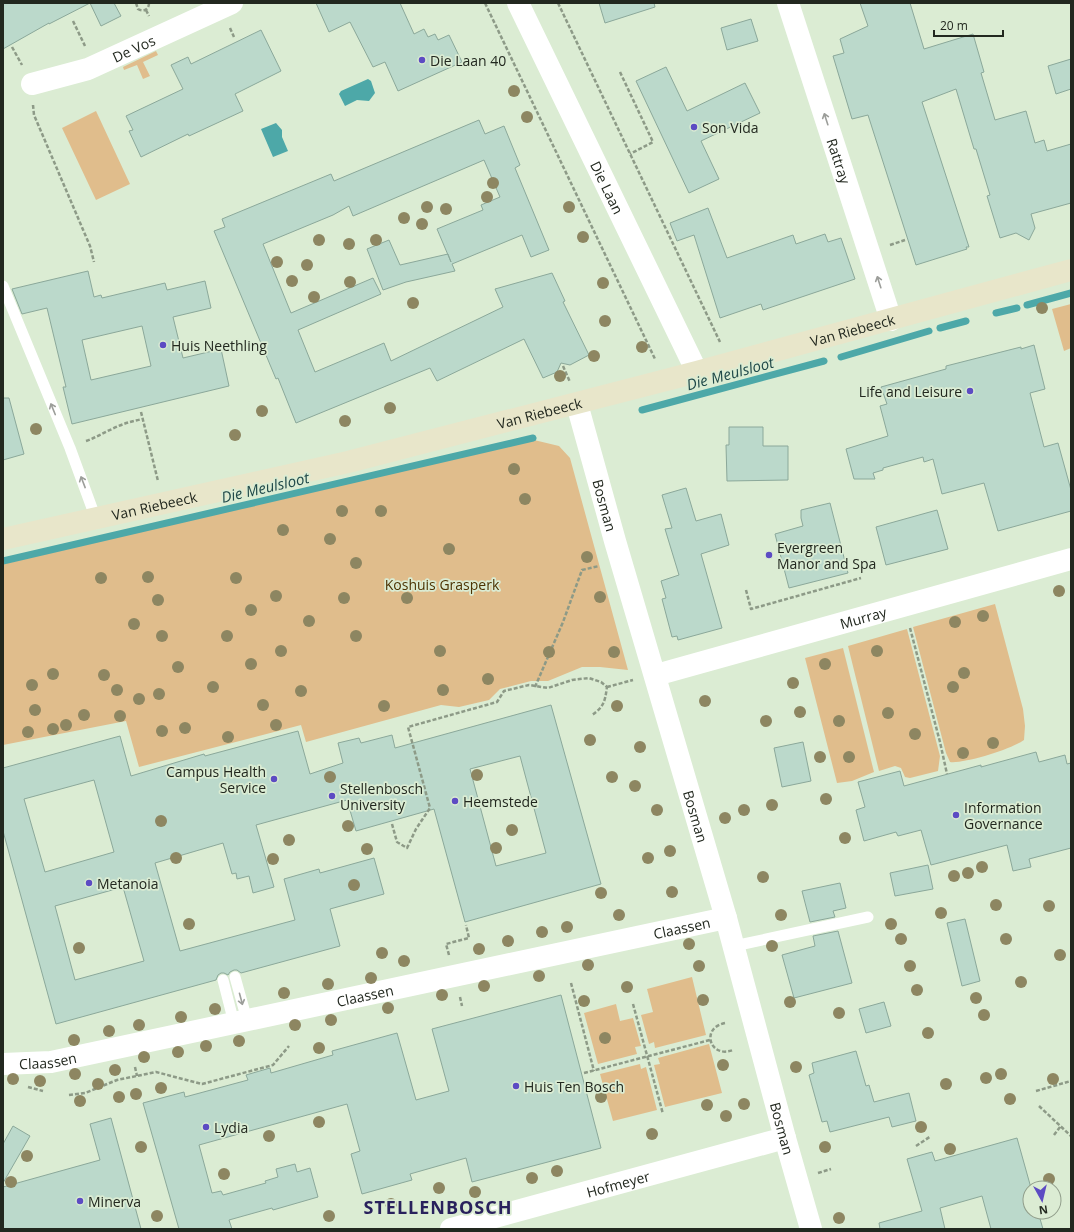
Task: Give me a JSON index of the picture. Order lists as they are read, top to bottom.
{
  "streets": {
    "street": [
      "De Vos",
      "Rattray",
      "Die Laan",
      "Van Riebeeck",
      "Bosman",
      "Murray",
      "Claassen",
      "Hofmeyer"
    ]
  },
  "crossings": [
    ["Rattray", "Van Riebeeck"],
    ["Die Laan", "Van Riebeeck"],
    ["Van Riebeeck", "Bosman"],
    ["Bosman", "Murray"],
    ["Bosman", "Claassen"],
    ["Bosman", "Hofmeyer"]
  ],
  "one_way": ["Rattray"],
  "districts": ["STELLENBOSCH"],
  "water": ["Die Meulsloot"],
  "parks": ["Koshuis Grasperk"],
  "places": [
    "Die Laan 40",
    "Son Vida",
    "Huis Neethling",
    "Life and Leisure",
    "Evergreen Manor and Spa",
    "Campus Health Service",
    "Stellenbosch University",
    "Heemstede",
    "Information Governance",
    "Metanoia",
    "Huis Ten Bosch",
    "Lydia",
    "Minerva"
  ],
  "scale_bar": "20 m",
  "north": "bottom"
}
